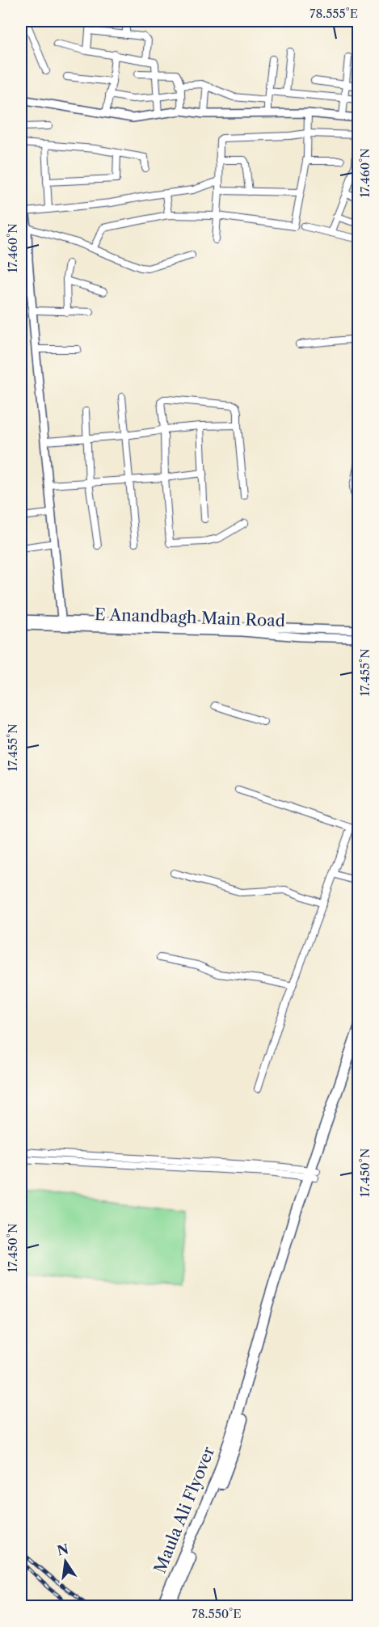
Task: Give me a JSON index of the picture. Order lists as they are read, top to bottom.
{
  "streets": {
    "main road": ["Maula Ali Flyover"],
    "street": ["E Anandbagh Main Road"]
  },
  "north": "top",
  "coordinates": [
    "78.555°E",
    "17.460°N",
    "17.455°N",
    "17.450°N",
    "78.550°E"
  ]
}
